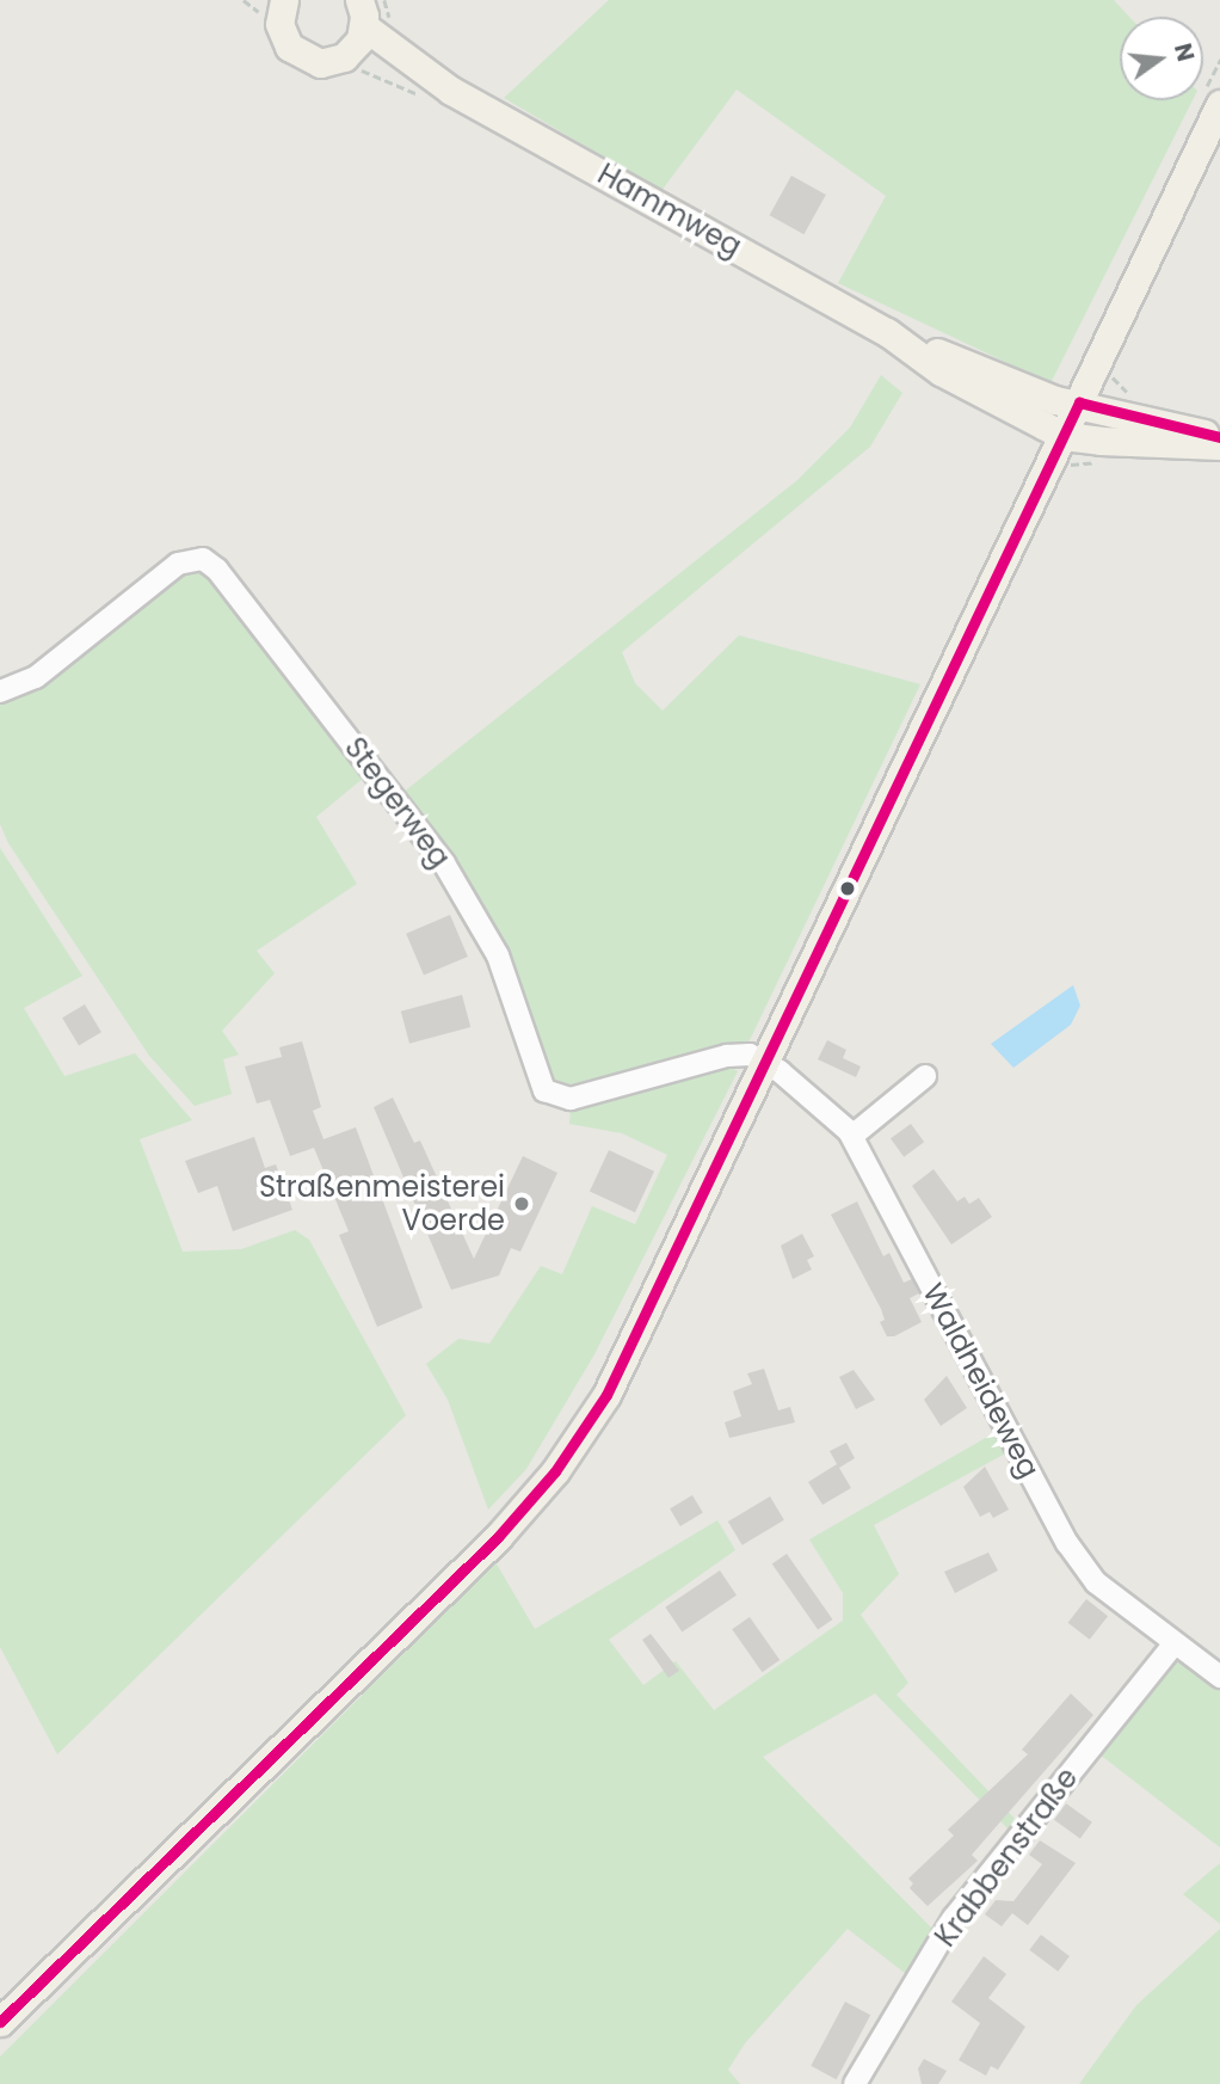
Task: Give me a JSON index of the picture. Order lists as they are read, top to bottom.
{
  "streets": {
    "main road": ["Hammweg"],
    "street": ["Stegerweg", "Waldheideweg", "Krabbenstraße"]
  },
  "crossings": [
    ["Stegerweg", "Waldheideweg"],
    ["Waldheideweg", "Krabbenstraße"]
  ],
  "places": ["Straßenmeisterei Voerde"],
  "north": "right"
}
